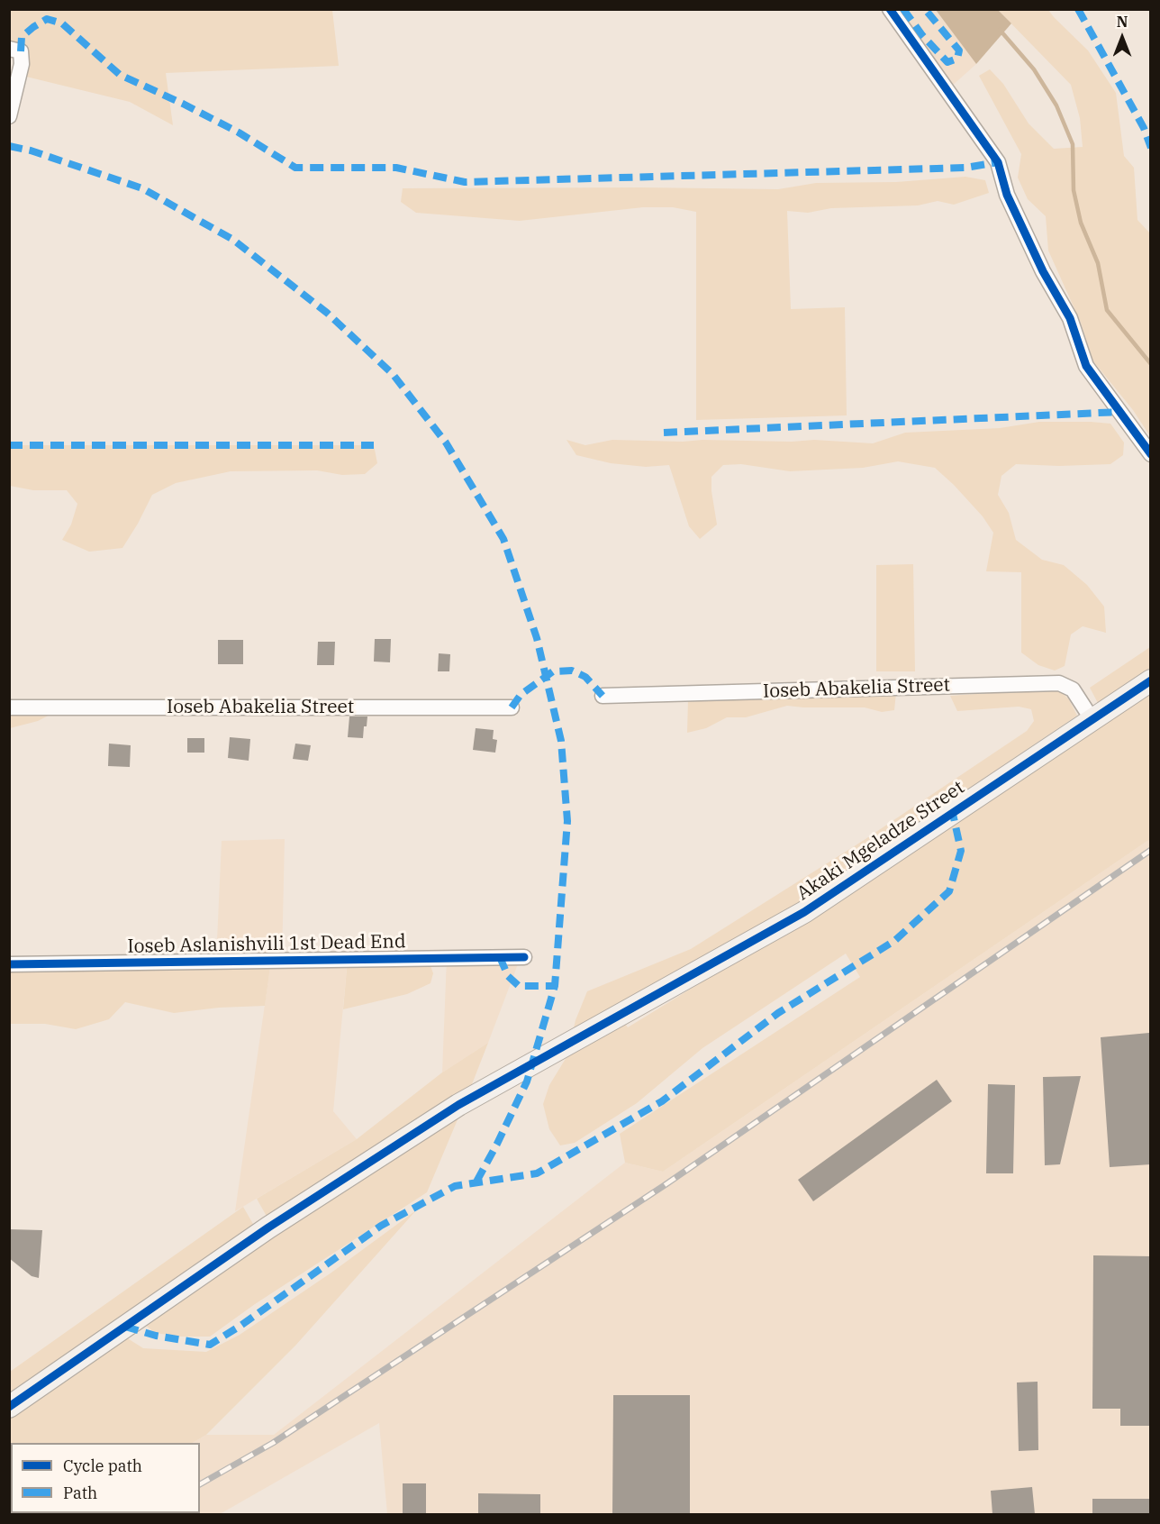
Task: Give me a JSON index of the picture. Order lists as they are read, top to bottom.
{
  "streets": {
    "street": ["Ioseb Abakelia Street", "Akaki Mgeladze Street", "Ioseb Aslanishvili 1st Dead End"]
  },
  "crossings": [
    ["Ioseb Abakelia Street", "Akaki Mgeladze Street"]
  ],
  "legend": ["Cycle path", "Path"],
  "north": "top"
}
